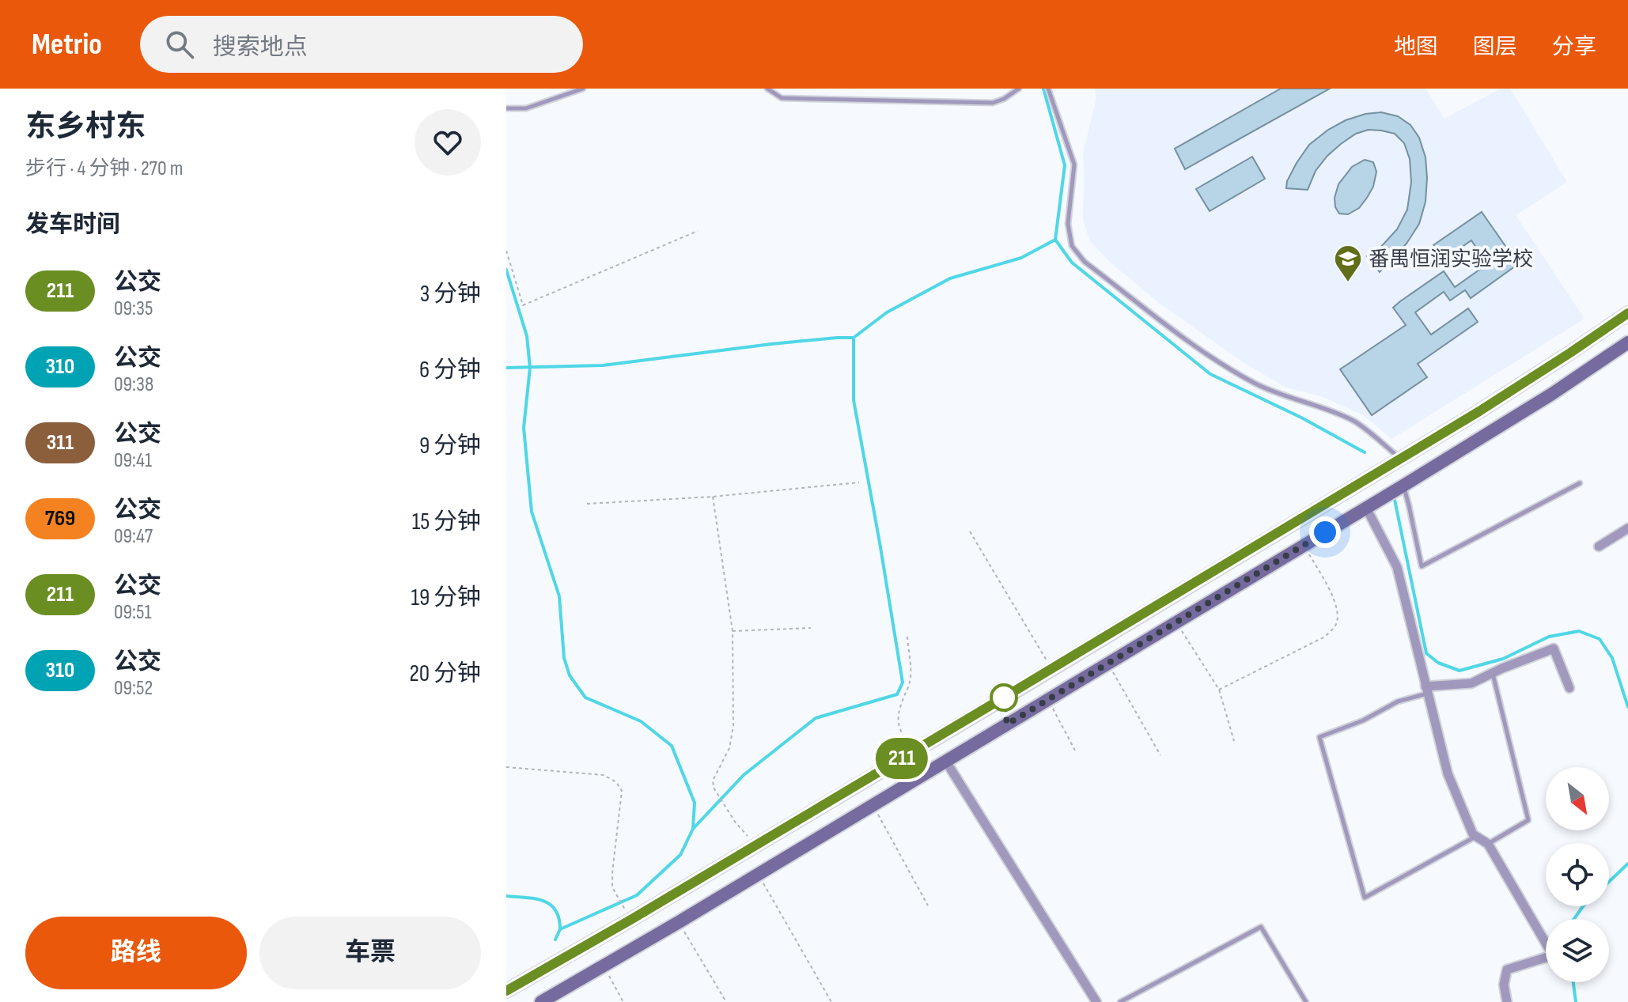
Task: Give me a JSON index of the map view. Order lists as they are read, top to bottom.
{
  "places": {
    "school or university": ["番禺恒润实验学校"]
  },
  "lines": ["bus line 211"],
  "north": "bottom right",
  "page": {
    "header": "Metrio",
    "search": "搜索地点",
    "nav": ["地图", "图层", "分享"],
    "heading": [
      ["东乡村东", "步行 · 4 分钟 · 270 m"],
      "发车时间"
    ],
    "on_map": "211",
    "list": [
      {
        "mark": "211",
        "name": "公交",
        "note": "09:35",
        "value": "3 分钟"
      },
      {
        "mark": "310",
        "name": "公交",
        "note": "09:38",
        "value": "6 分钟"
      },
      {
        "mark": "311",
        "name": "公交",
        "note": "09:41",
        "value": "9 分钟"
      },
      {
        "mark": "769",
        "name": "公交",
        "note": "09:47",
        "value": "15 分钟"
      },
      {
        "mark": "211",
        "name": "公交",
        "note": "09:51",
        "value": "19 分钟"
      },
      {
        "mark": "310",
        "name": "公交",
        "note": "09:52",
        "value": "20 分钟"
      }
    ],
    "buttons": ["路线", "车票"]
  }
}
